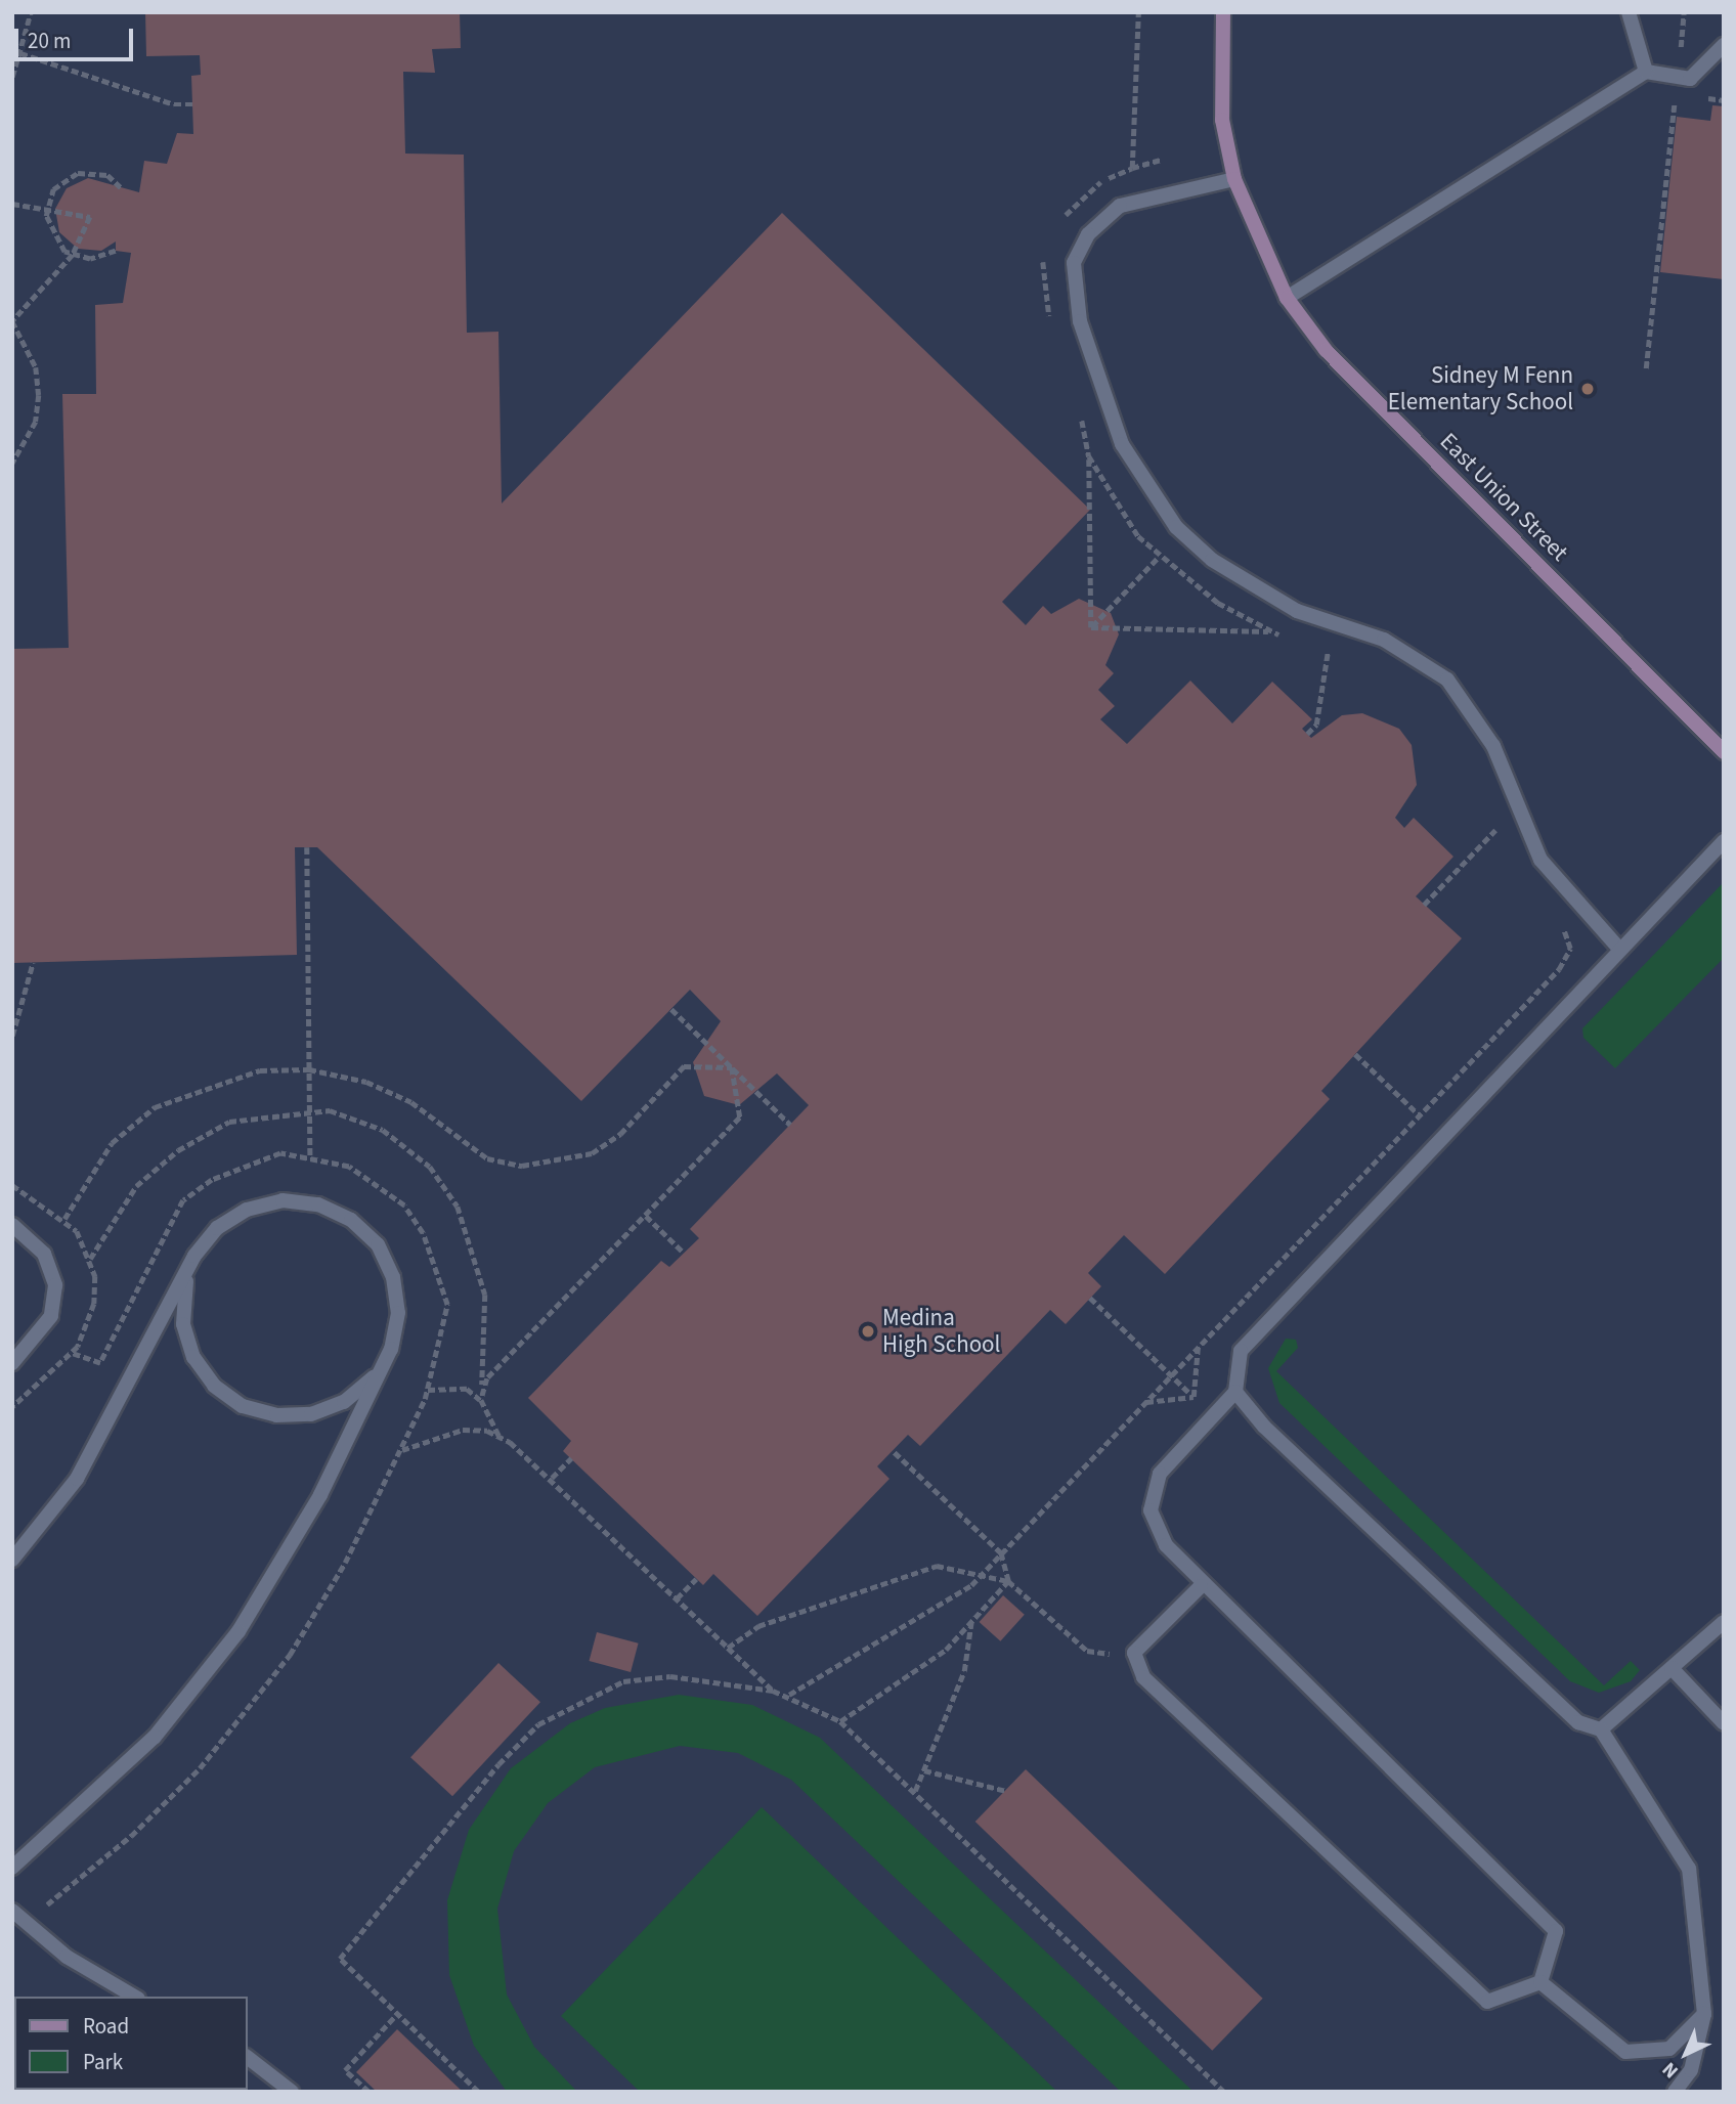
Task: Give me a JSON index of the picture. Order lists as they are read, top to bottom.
{
  "streets": {
    "street": ["East Union Street"]
  },
  "places": ["Sidney M Fenn Elementary School", "Medina High School"],
  "legend": ["Road", "Park"],
  "scale_bar": "20 m",
  "north": "bottom left"
}
